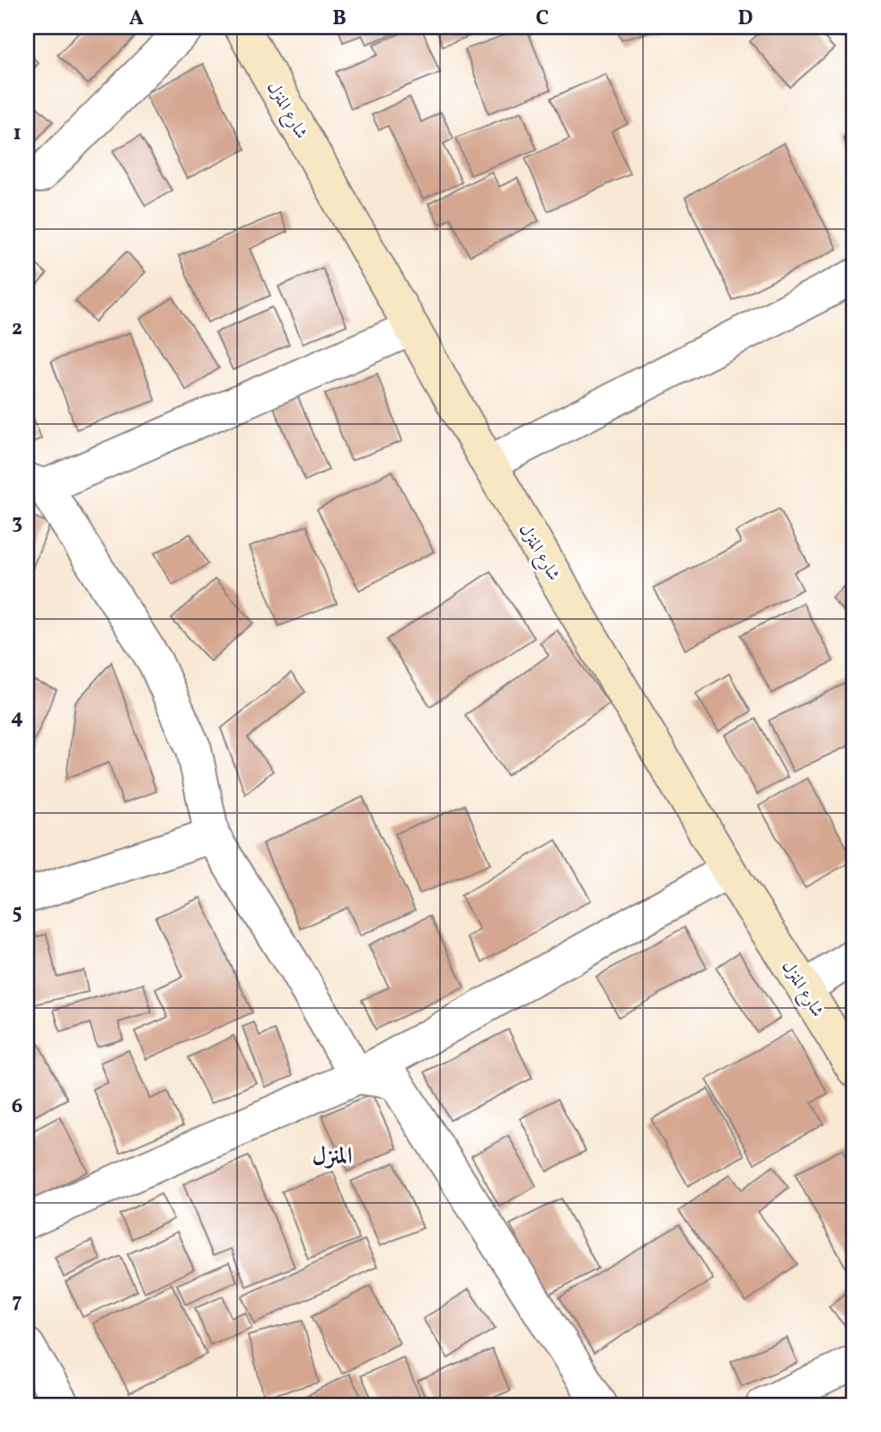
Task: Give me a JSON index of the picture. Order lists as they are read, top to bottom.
{
  "streets": {
    "street": ["شارع المنزل"]
  },
  "districts": ["المنزل"],
  "grid": {
    "columns": [
      "A",
      "B",
      "C",
      "D"
    ],
    "rows": [
      "1",
      "2",
      "3",
      "4",
      "5",
      "6",
      "7"
    ]
  }
}
